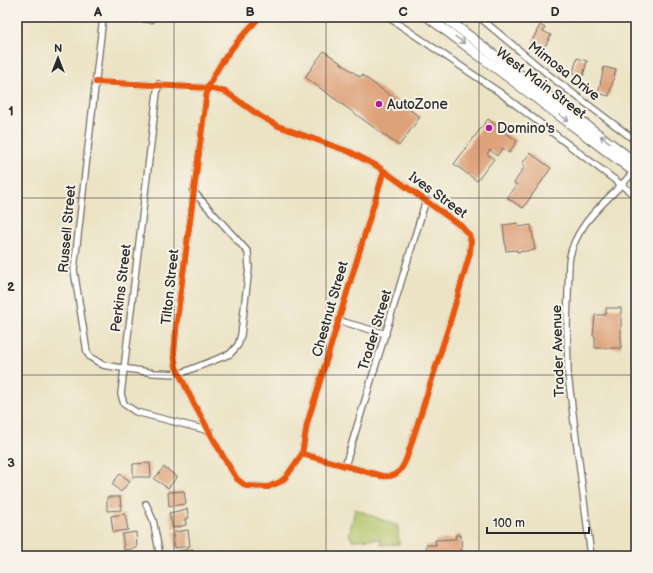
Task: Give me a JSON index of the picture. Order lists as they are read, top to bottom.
{
  "streets": {
    "main road": ["West Main Street"],
    "street": [
      "Mimosa Drive",
      "Ives Street",
      "Russell Street",
      "Tilton Street",
      "Perkins Street",
      "Chestnut Street",
      "Trader Street",
      "Trader Avenue"
    ]
  },
  "crossings": [
    ["West Main Street", "Trader Avenue"],
    ["Ives Street", "Tilton Street"],
    ["Ives Street", "Perkins Street"],
    ["Ives Street", "Chestnut Street"],
    ["Ives Street", "Trader Street"],
    ["Russell Street", "Tilton Street"],
    ["Russell Street", "Perkins Street"],
    ["Tilton Street", "Perkins Street"],
    ["Tilton Street", "Chestnut Street"]
  ],
  "places": ["AutoZone", "Domino's"],
  "scale_bar": "100 m",
  "north": "top",
  "grid": {
    "columns": [
      "A",
      "B",
      "C",
      "D"
    ],
    "rows": ["1", "2", "3"]
  }
}
